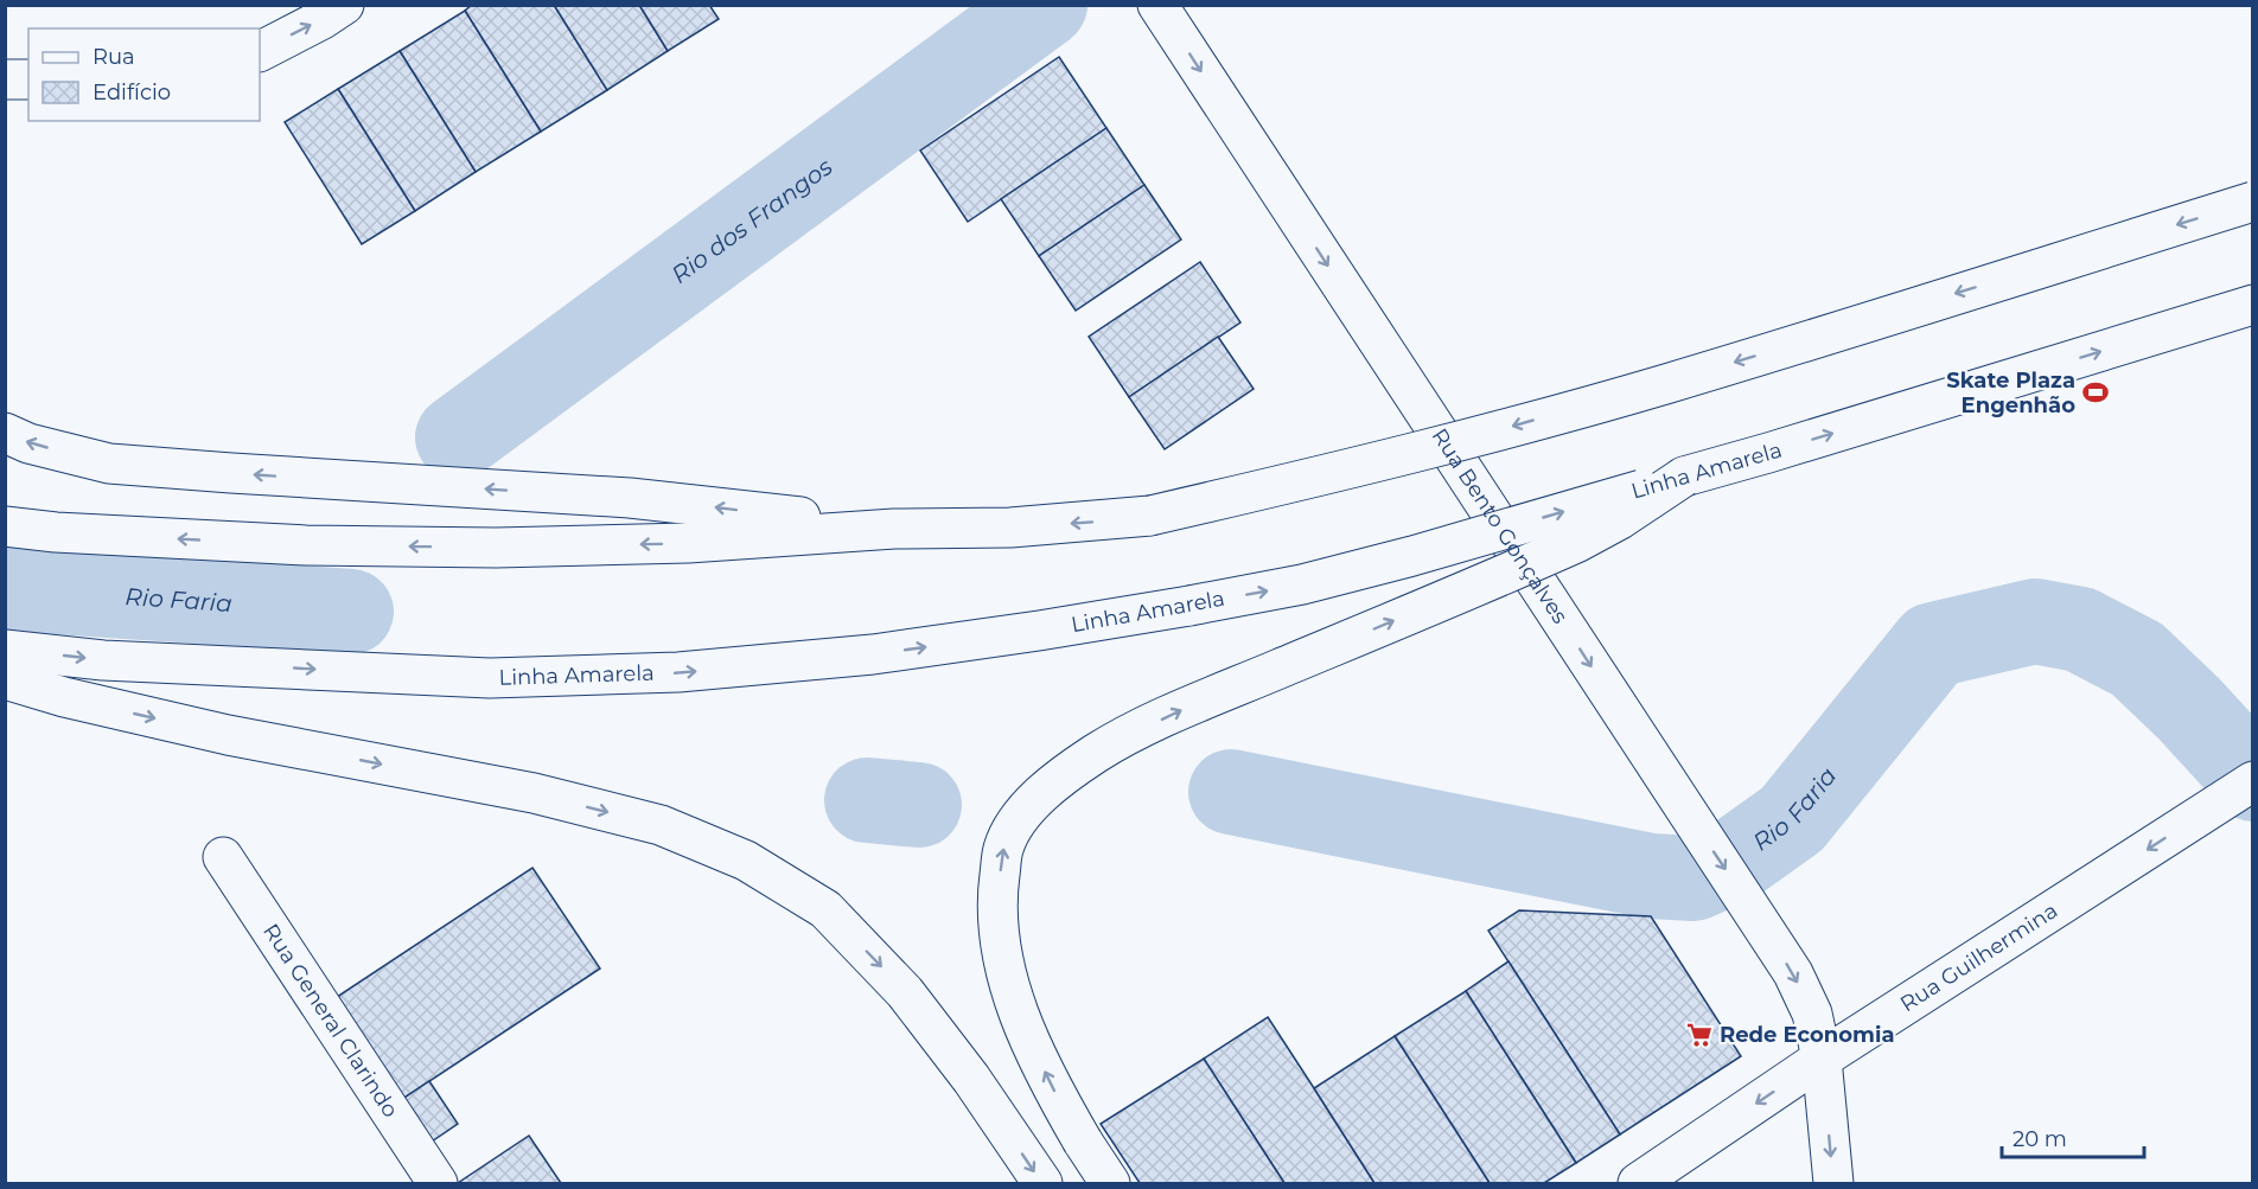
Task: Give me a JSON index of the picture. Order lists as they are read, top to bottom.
{
  "streets": {
    "main road": [
      "Linha Amarela",
      "Rua Bento Gonçalves",
      "Rua Guilhermina",
      "Rua General Clarindo"
    ]
  },
  "crossings": [
    ["Rua Bento Gonçalves", "Rua Guilhermina"]
  ],
  "one_way": ["Rua Bento Gonçalves", "Rua Guilhermina"],
  "water": ["Rio dos Frangos", "Rio Faria"],
  "places": {
    "sports": ["Skate Plaza Engenhão"],
    "supermarket": ["Rede Economia"]
  },
  "legend": ["Rua", "Edifício"],
  "scale_bar": "20 m"
}
